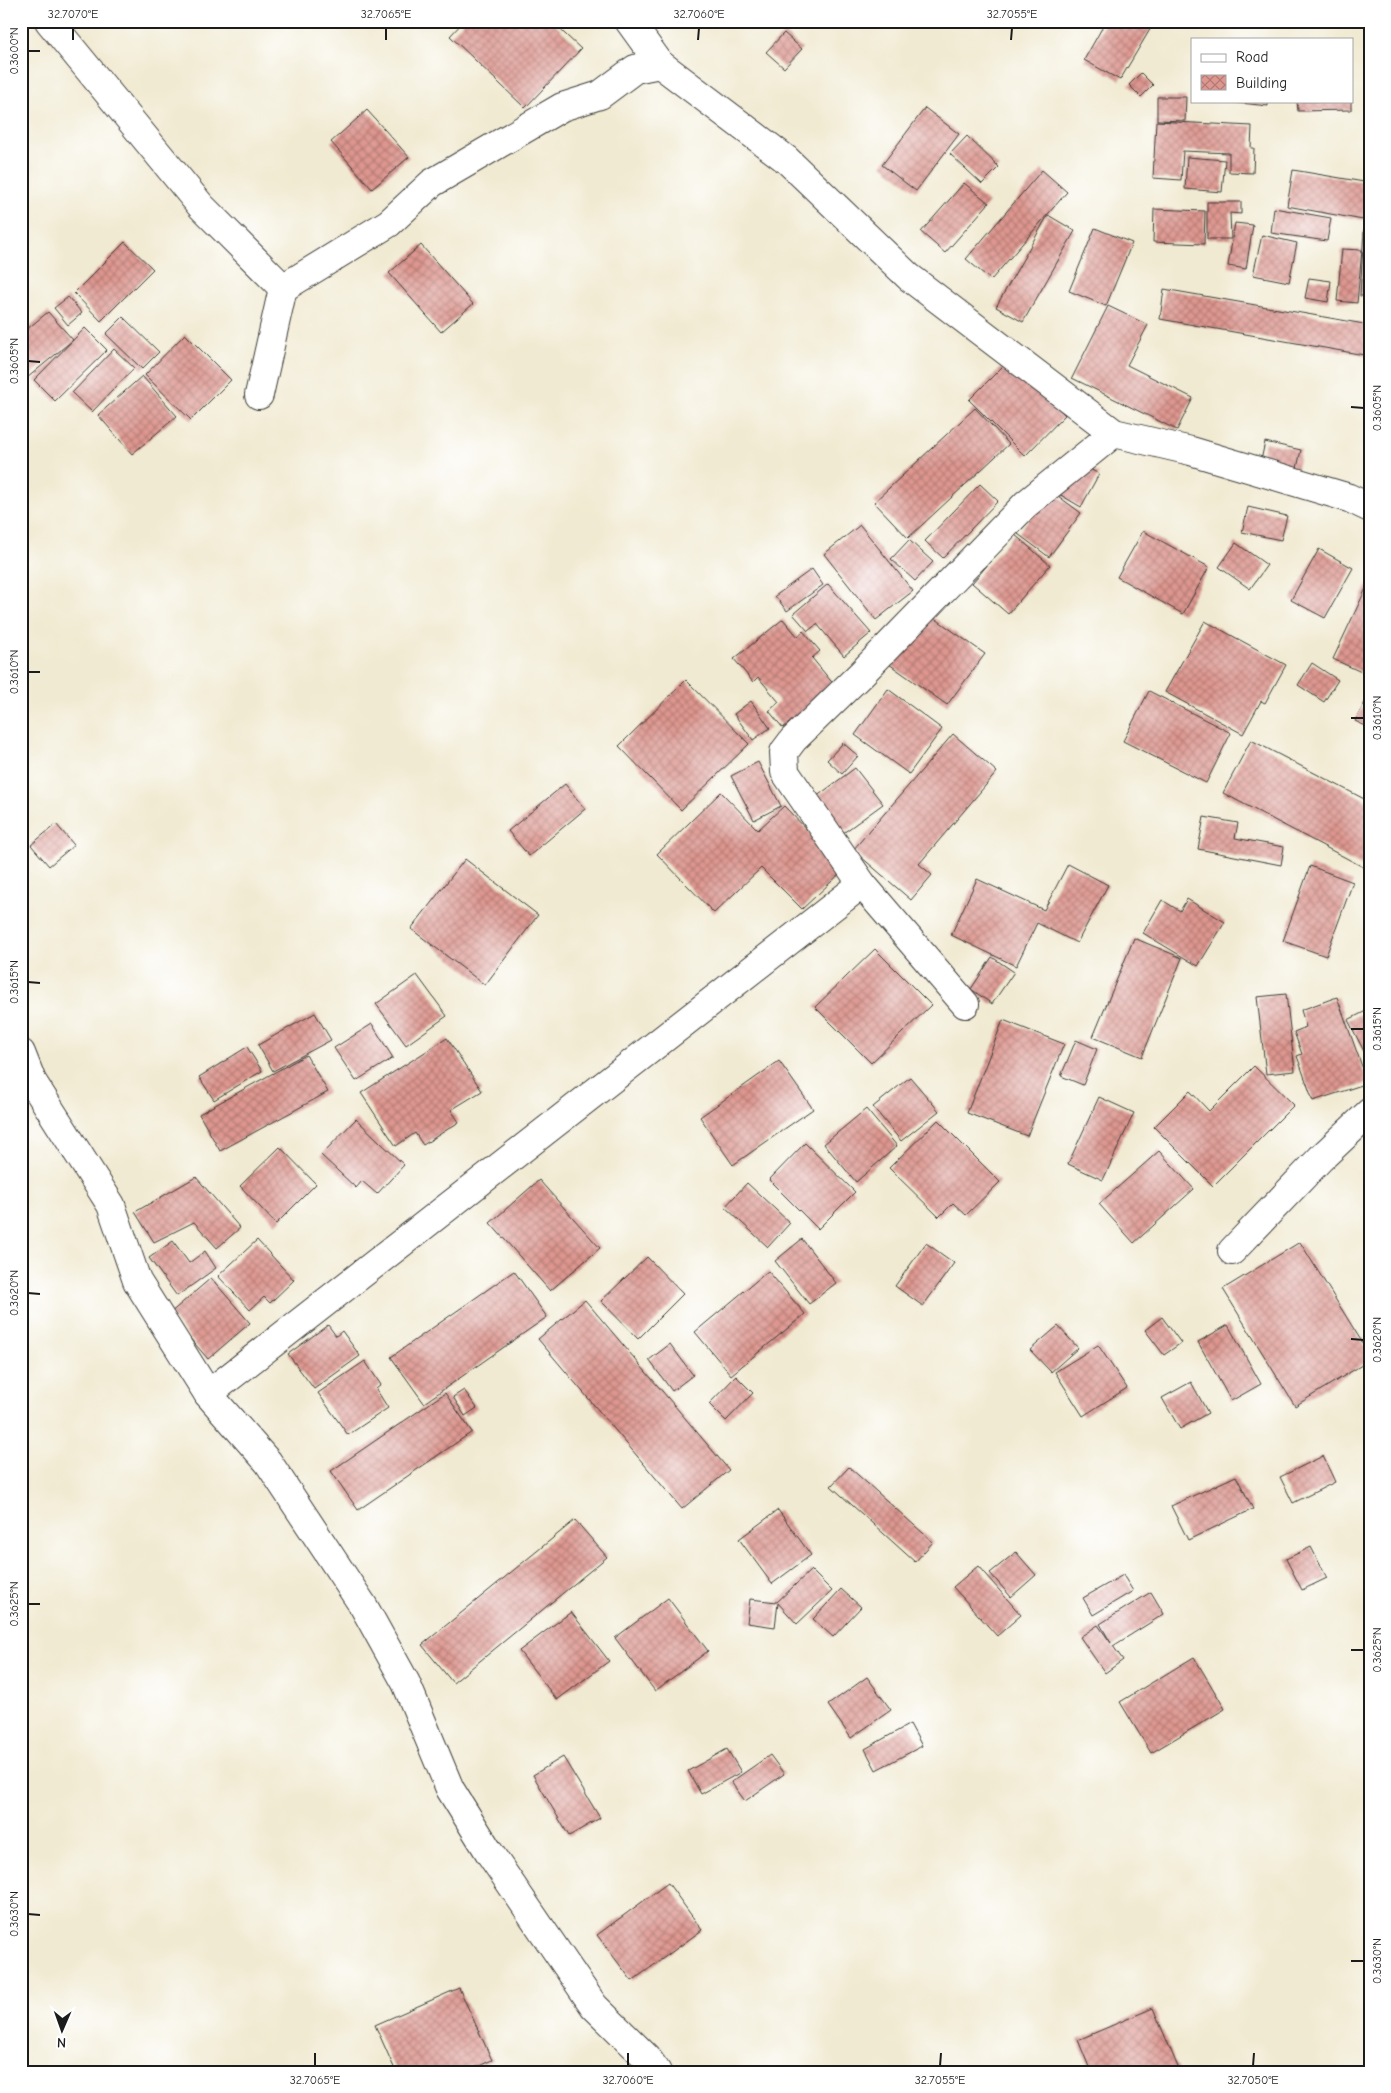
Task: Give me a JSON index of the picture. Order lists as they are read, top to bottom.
{
  "legend": ["Road", "Building"],
  "north": "bottom",
  "coordinates": [
    "32.7070°E",
    "32.7065°E",
    "32.7060°E",
    "32.7055°E",
    "0.3600°N",
    "0.3605°N",
    "0.3610°N",
    "0.3615°N",
    "0.3620°N",
    "0.3625°N",
    "0.3630°N",
    "32.7050°E"
  ]
}
